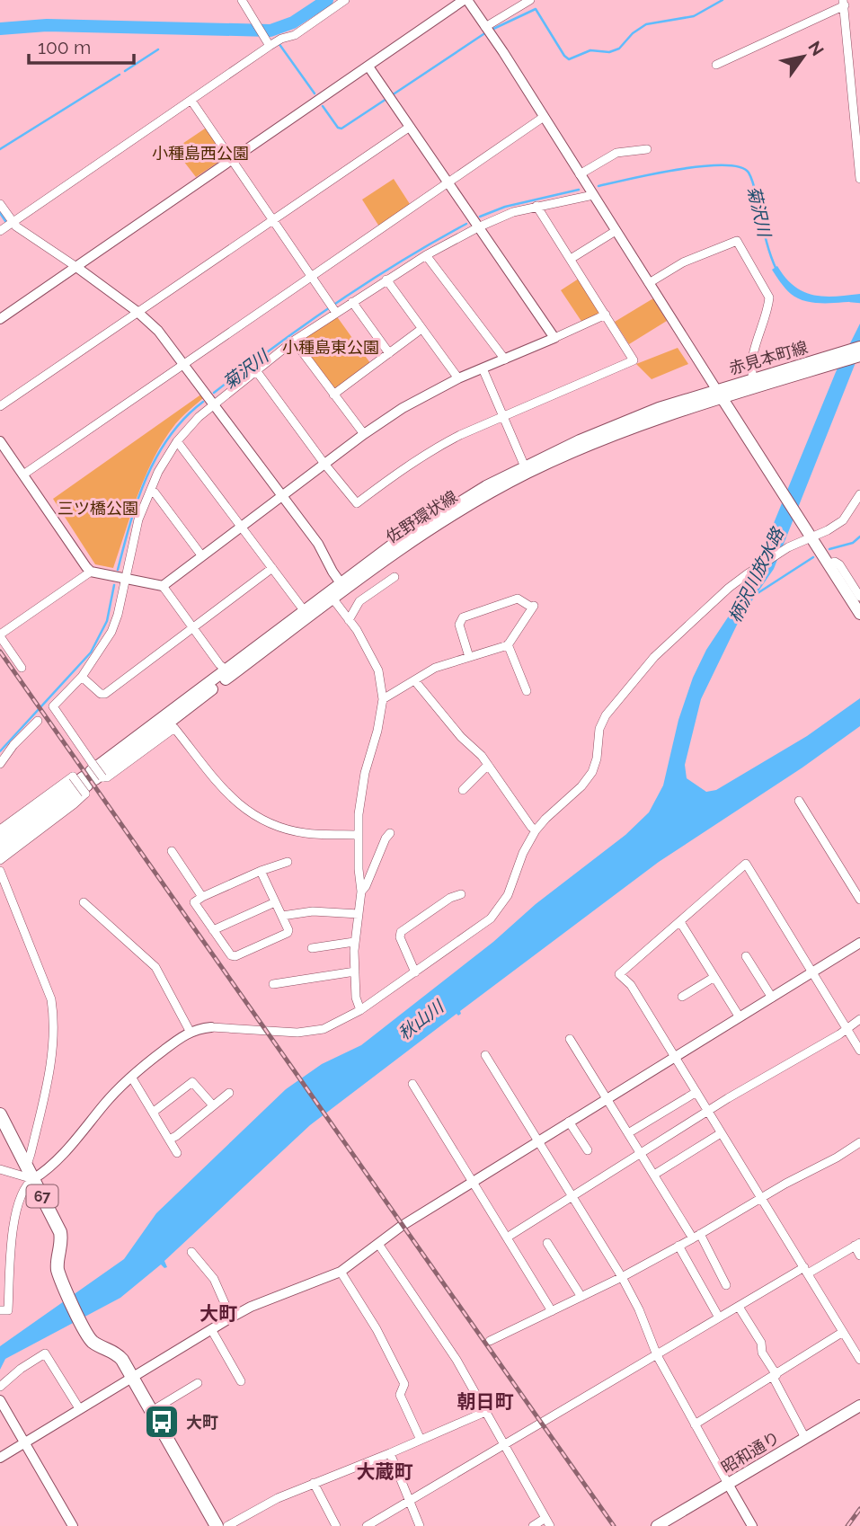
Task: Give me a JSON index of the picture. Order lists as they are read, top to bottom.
{
  "streets": {
    "main road": [
      "赤見本町線",
      "佐野環状線",
      "67",
      "昭和通り"
    ]
  },
  "crossings": [
    ["赤見本町線", "佐野環状線"]
  ],
  "districts": ["大町", "朝日町", "大蔵町"],
  "water": ["菊沢川", "柄沢川放水路", "秋山川"],
  "parks": ["小種島西公園", "小種島東公園", "三ツ橋公園"],
  "places": {
    "bus stop": ["大町"]
  },
  "scale_bar": "100 m",
  "north": "top right"
}
